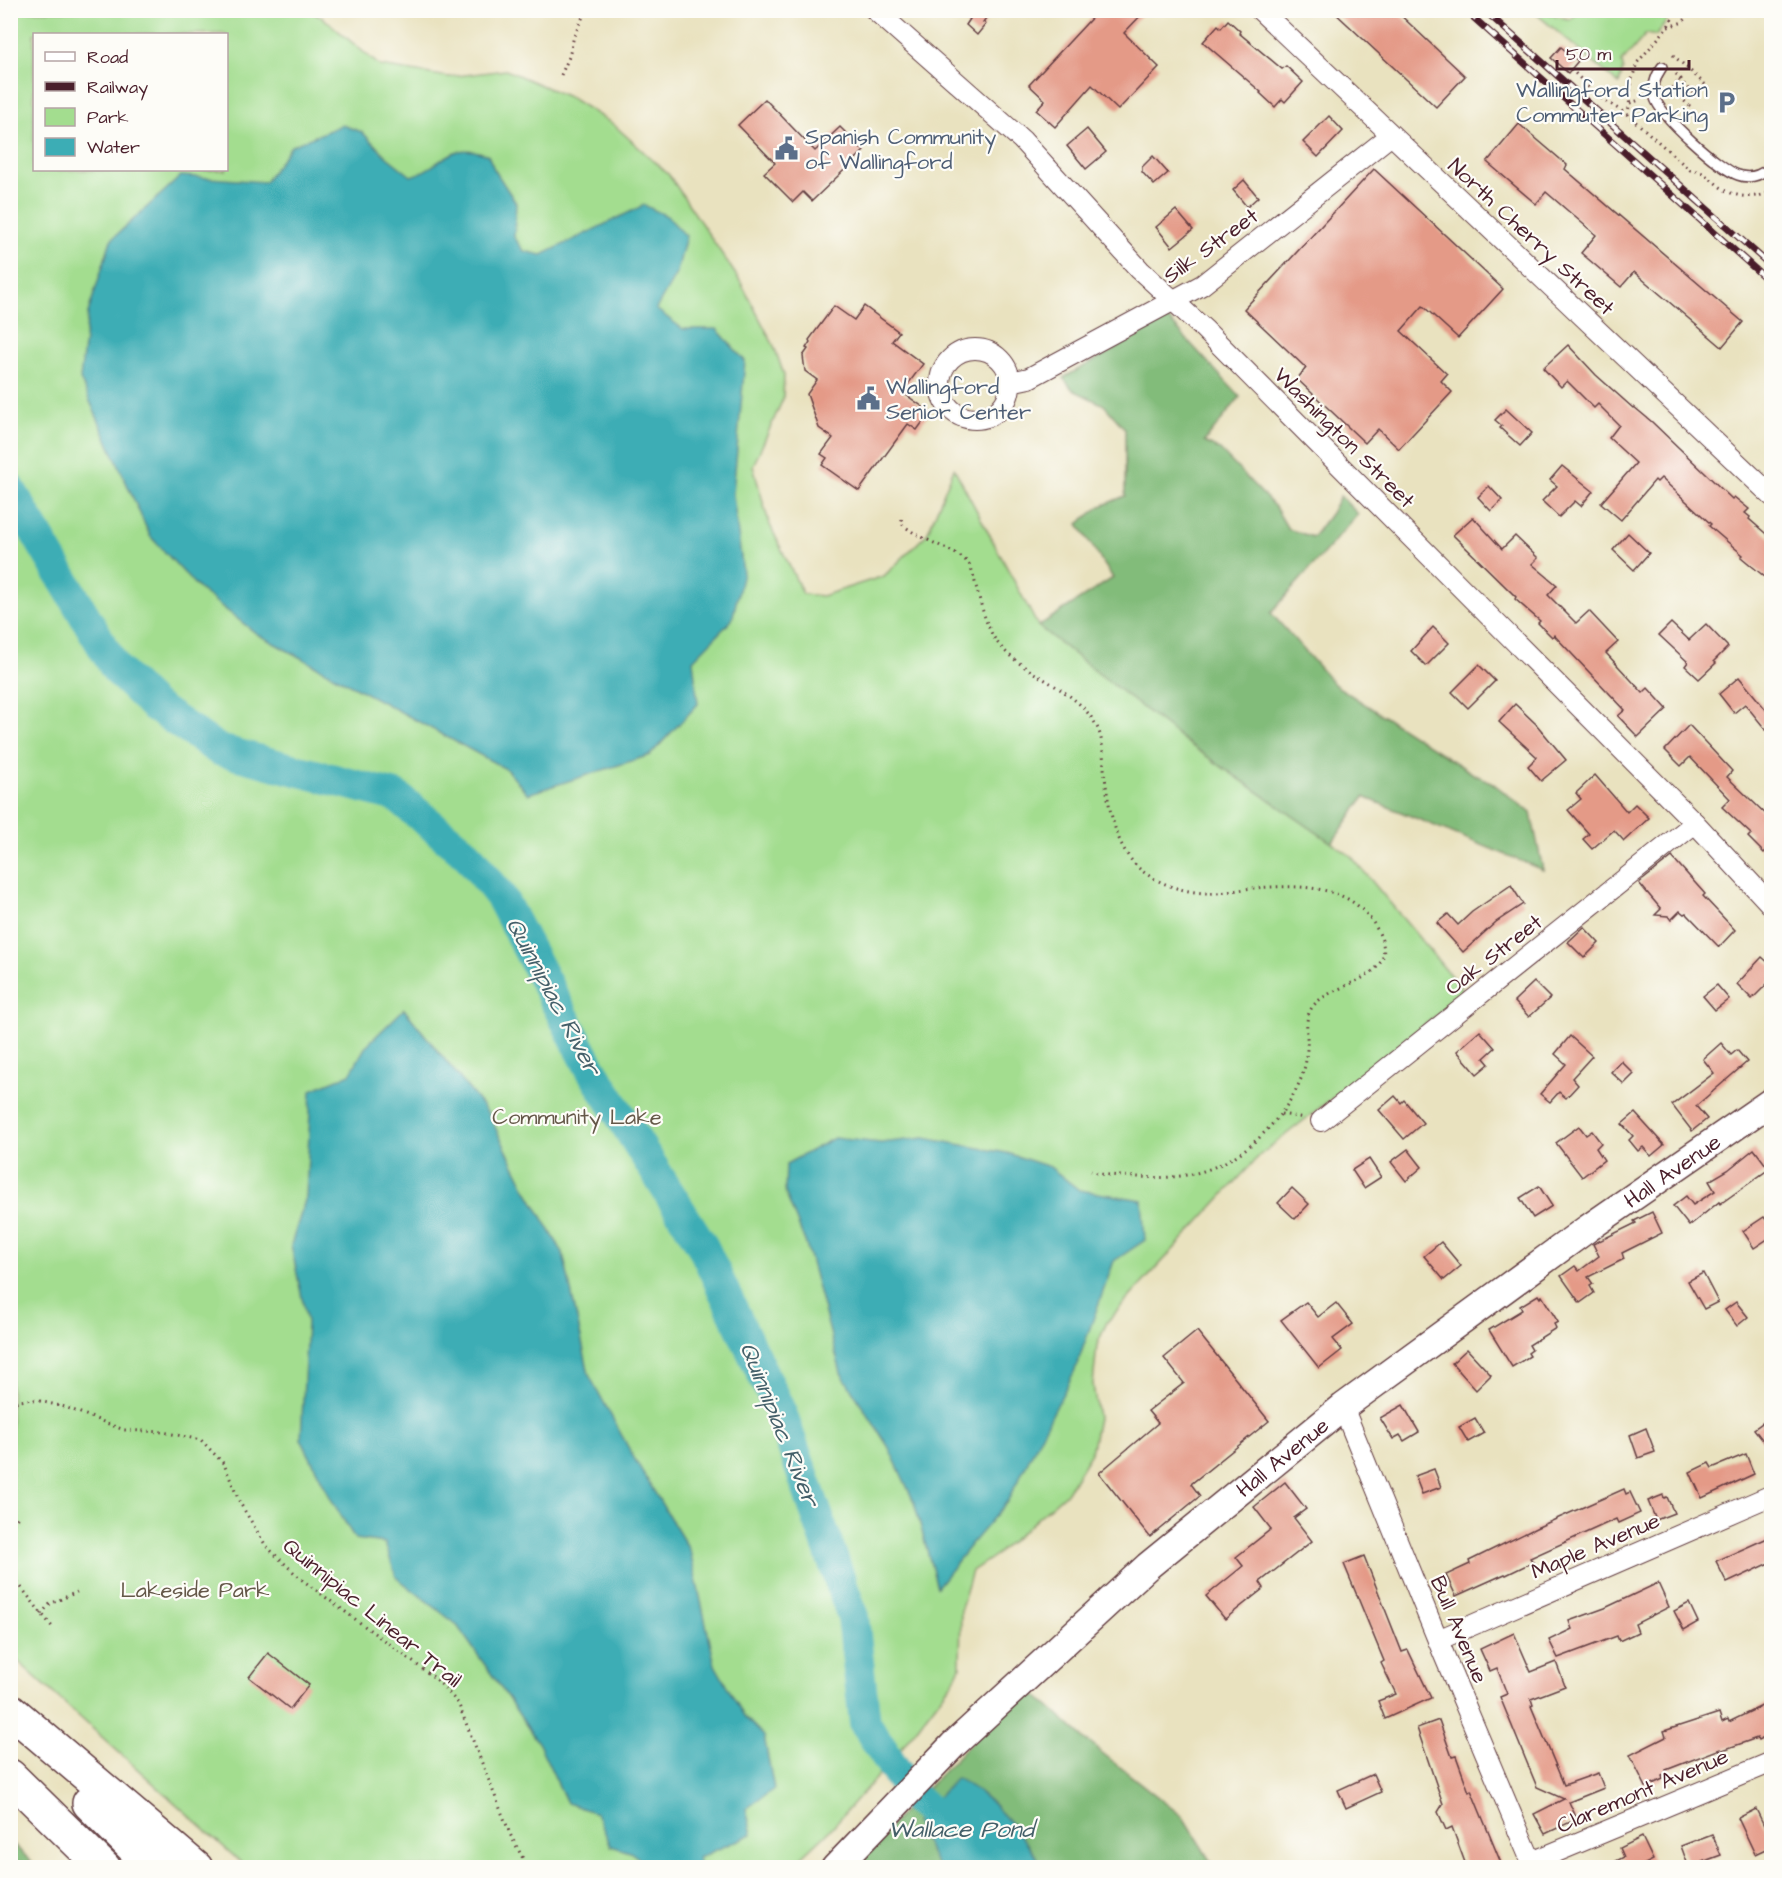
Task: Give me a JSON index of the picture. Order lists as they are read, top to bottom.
{
  "streets": {
    "main road": ["Hall Avenue"],
    "street": [
      "North Cherry Street",
      "Silk Street",
      "Washington Street",
      "Oak Street",
      "Maple Avenue",
      "Bull Avenue",
      "Claremont Avenue"
    ],
    "path": ["Quinnipiac Linear Trail"]
  },
  "crossings": [
    ["North Cherry Street", "Silk Street"],
    ["Silk Street", "Washington Street"],
    ["Washington Street", "Oak Street"],
    ["Hall Avenue", "Bull Avenue"],
    ["Maple Avenue", "Bull Avenue"],
    ["Bull Avenue", "Claremont Avenue"]
  ],
  "water": ["Quinnipiac River", "Wallace Pond"],
  "parks": ["Community Lake", "Lakeside Park"],
  "places": {
    "parking": ["Wallingford Station Commuter Parking"],
    "public building": ["Spanish Community of Wallingford", "Wallingford Senior Center"]
  },
  "legend": [
    "Road",
    "Railway",
    "Park",
    "Water"
  ],
  "scale_bar": "50 m"
}
